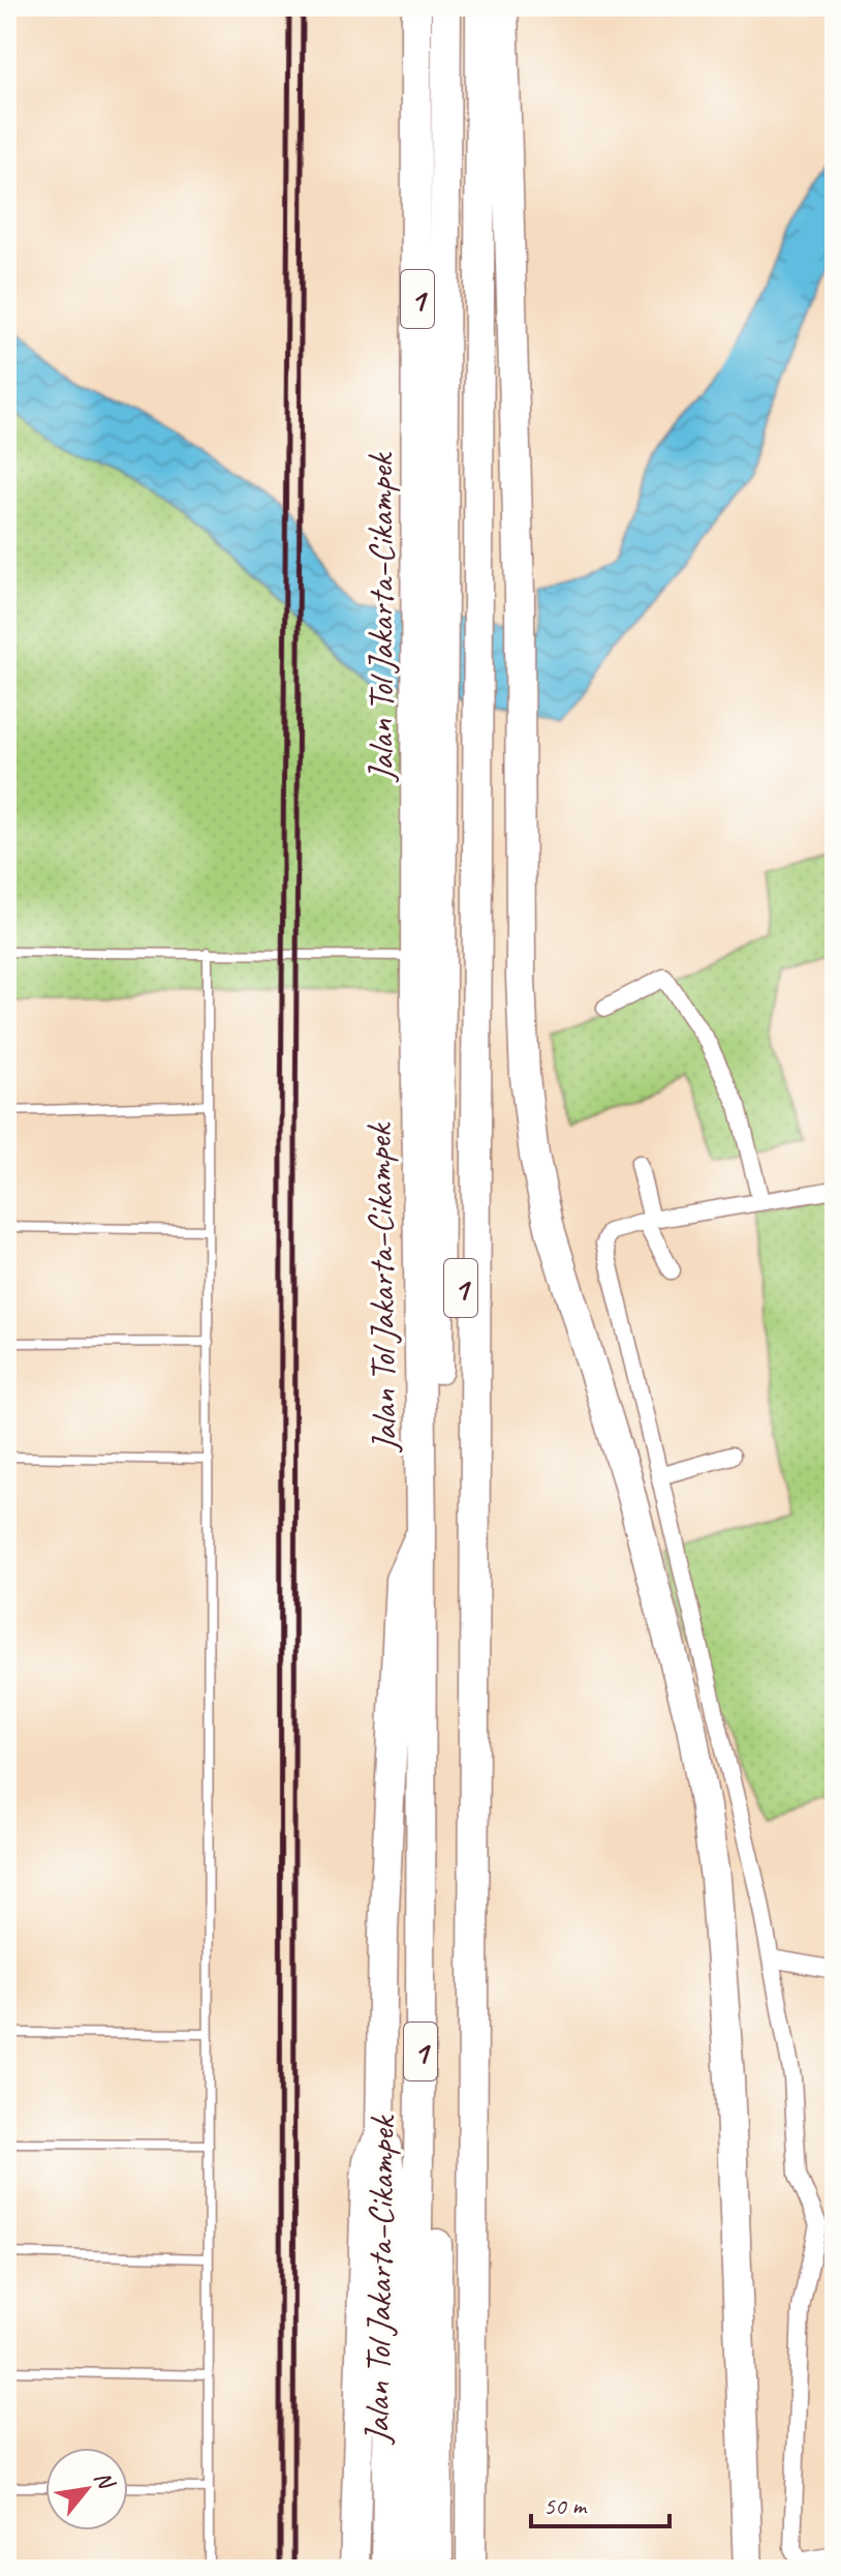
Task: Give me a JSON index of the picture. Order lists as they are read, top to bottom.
{
  "streets": {
    "highway": ["1", "Jalan Tol Jakarta–Cikampek"]
  },
  "scale_bar": "50 m",
  "north": "top right"
}
